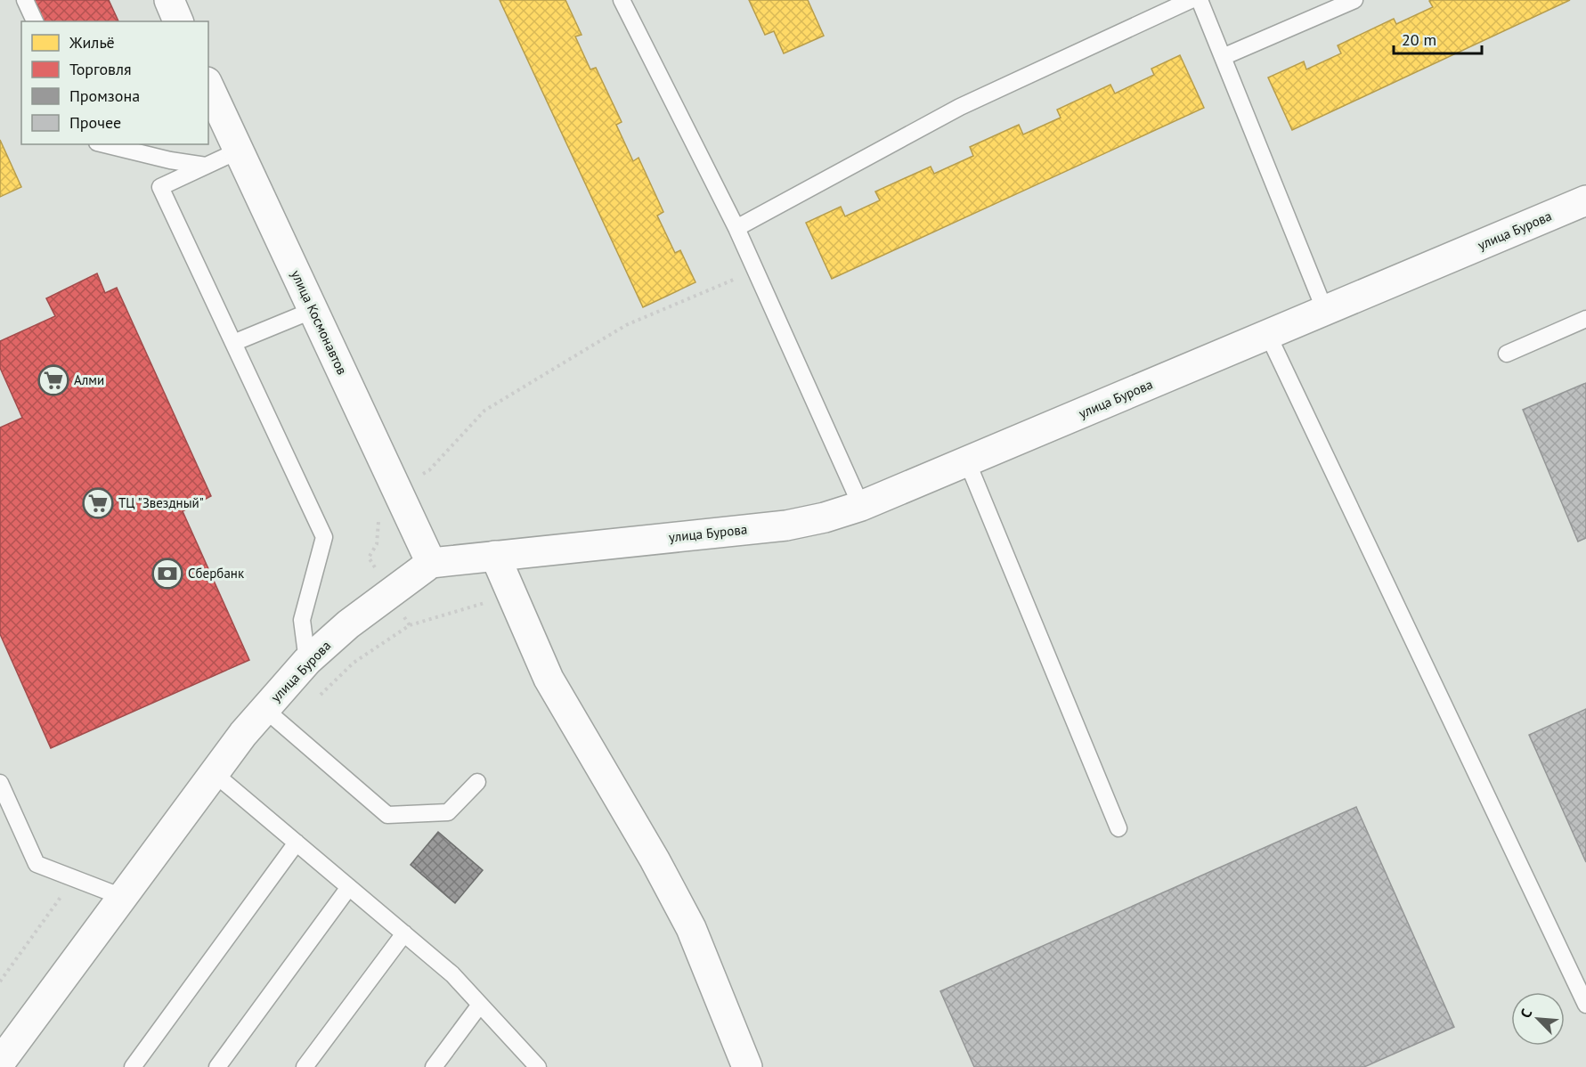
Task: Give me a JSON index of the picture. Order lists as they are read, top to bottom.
{
  "streets": {
    "main road": ["улица Бурова", "улица Космонавтов"]
  },
  "crossings": [
    ["улица Бурова", "улица Космонавтов"]
  ],
  "places": {
    "supermarket": ["Алми", "ТЦ \"Звездный\""],
    "bank": ["Сбербанк"]
  },
  "legend": [
    "Жильё",
    "Торговля",
    "Промзона",
    "Прочее"
  ],
  "scale_bar": "20 m",
  "north": "top left"
}
